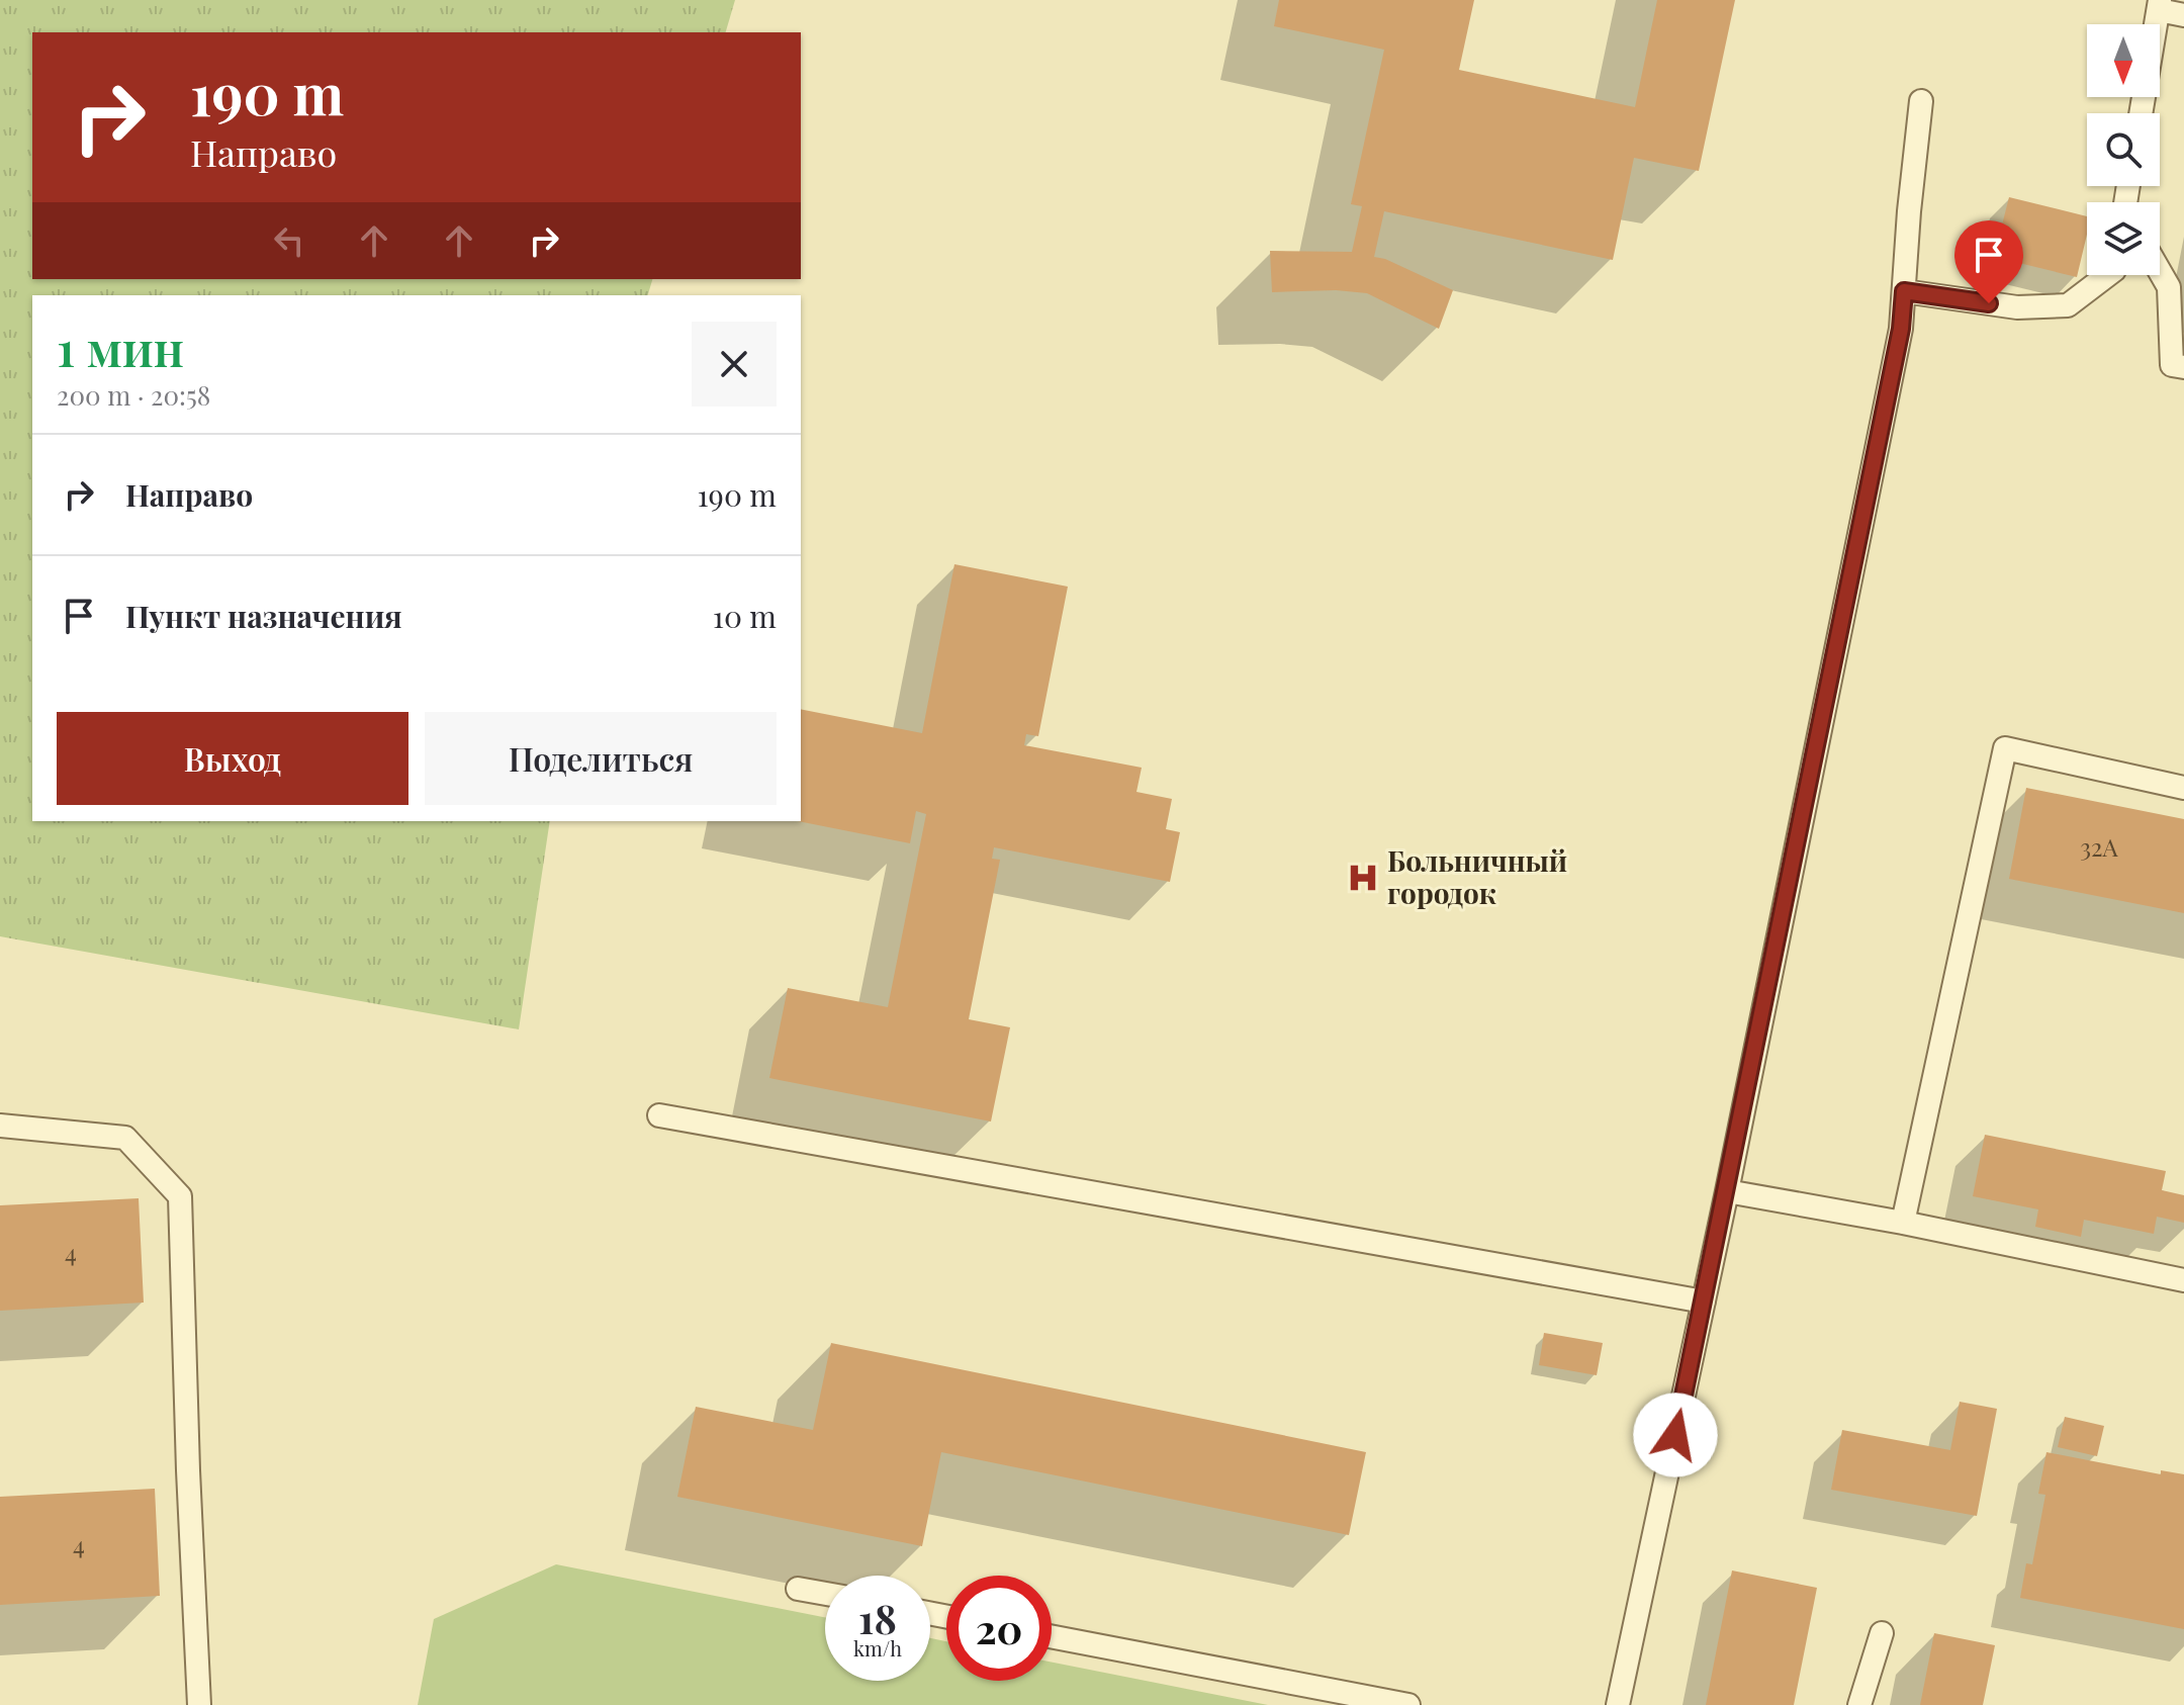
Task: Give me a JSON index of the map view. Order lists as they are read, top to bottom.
{
  "places": {
    "hospital": ["Больничный городок"]
  },
  "house_numbers": ["32А", "4", "4"],
  "north": "bottom",
  "page": {
    "turn": ["190 m", "Направо"],
    "heading": ["1 мин", "200 m · 20:58"],
    "list": [
      {
        "name": "Направо",
        "value": "190 m"
      },
      {
        "name": "Пункт назначения",
        "value": "10 m"
      }
    ],
    "buttons": ["Выход", "Поделиться"],
    "speed": "18 km/h",
    "limit": "20"
  }
}
